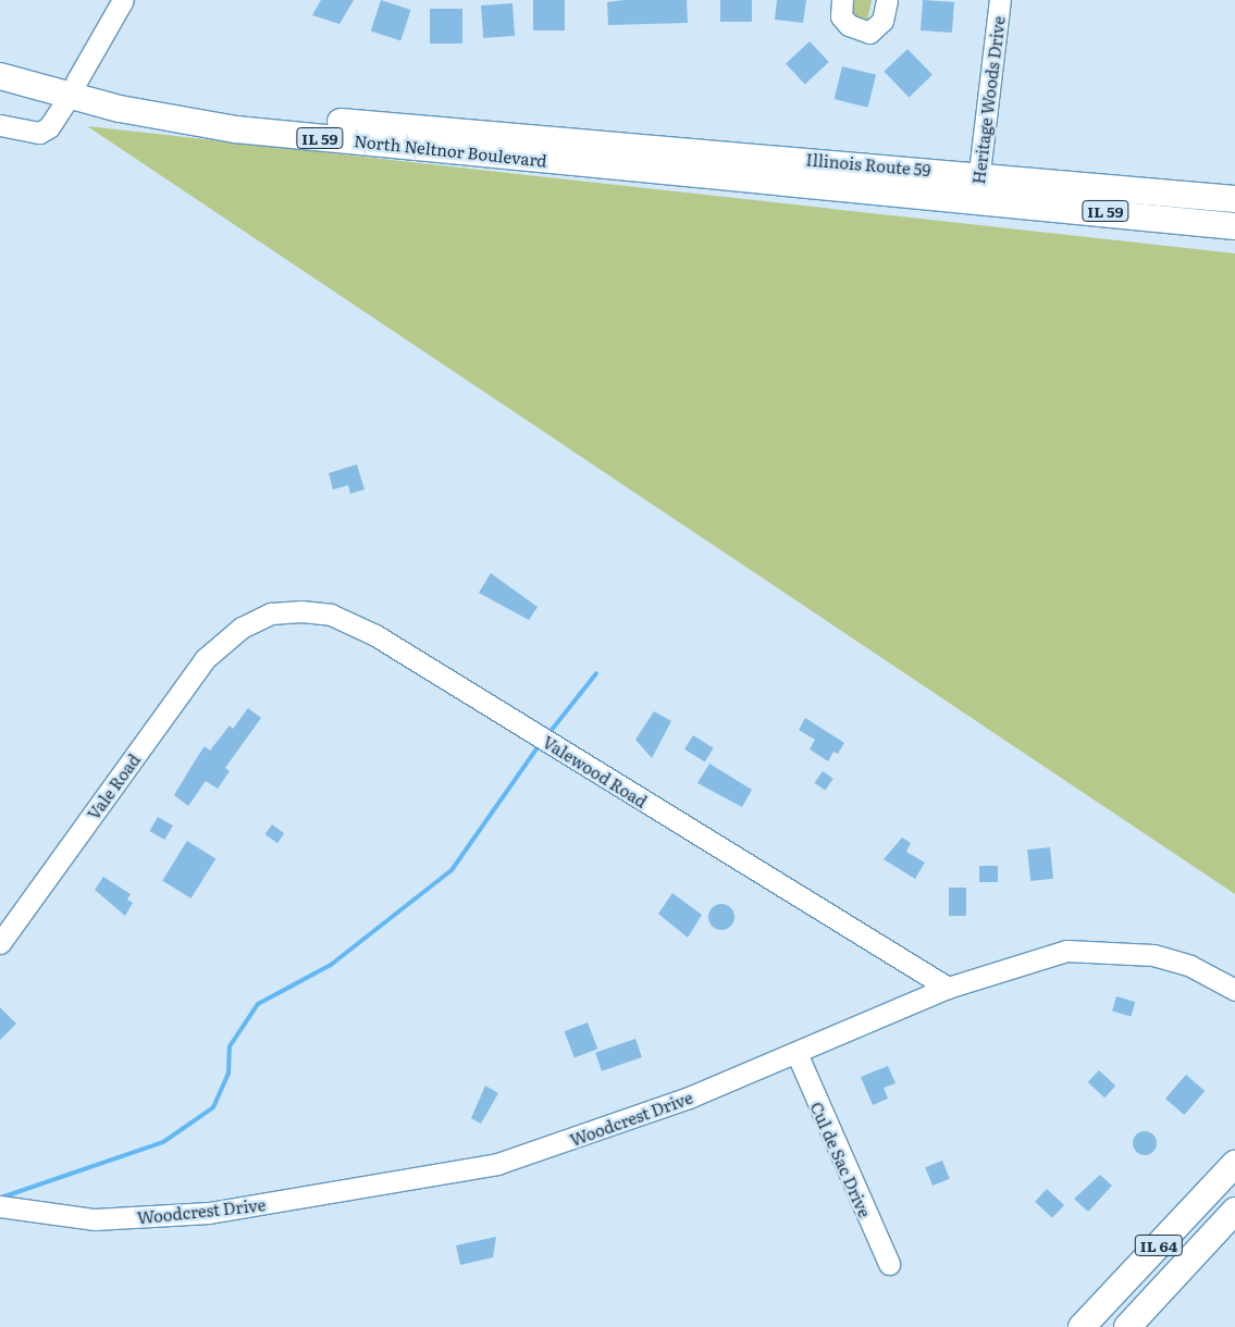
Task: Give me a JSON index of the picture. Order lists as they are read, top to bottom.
{
  "streets": {
    "main road": [
      "IL 59",
      "North Neltnor Boulevard",
      "Illinois Route 59",
      "IL 64"
    ],
    "street": [
      "Heritage Woods Drive",
      "Valewood Road",
      "Vale Road",
      "Woodcrest Drive",
      "Cul de Sac Drive"
    ]
  },
  "crossings": [
    ["Heritage Woods Drive", "Illinois Route 59"],
    ["North Neltnor Boulevard", "Illinois Route 59"],
    ["Valewood Road", "Vale Road"],
    ["Valewood Road", "Woodcrest Drive"],
    ["Woodcrest Drive", "Cul de Sac Drive"]
  ]
}
